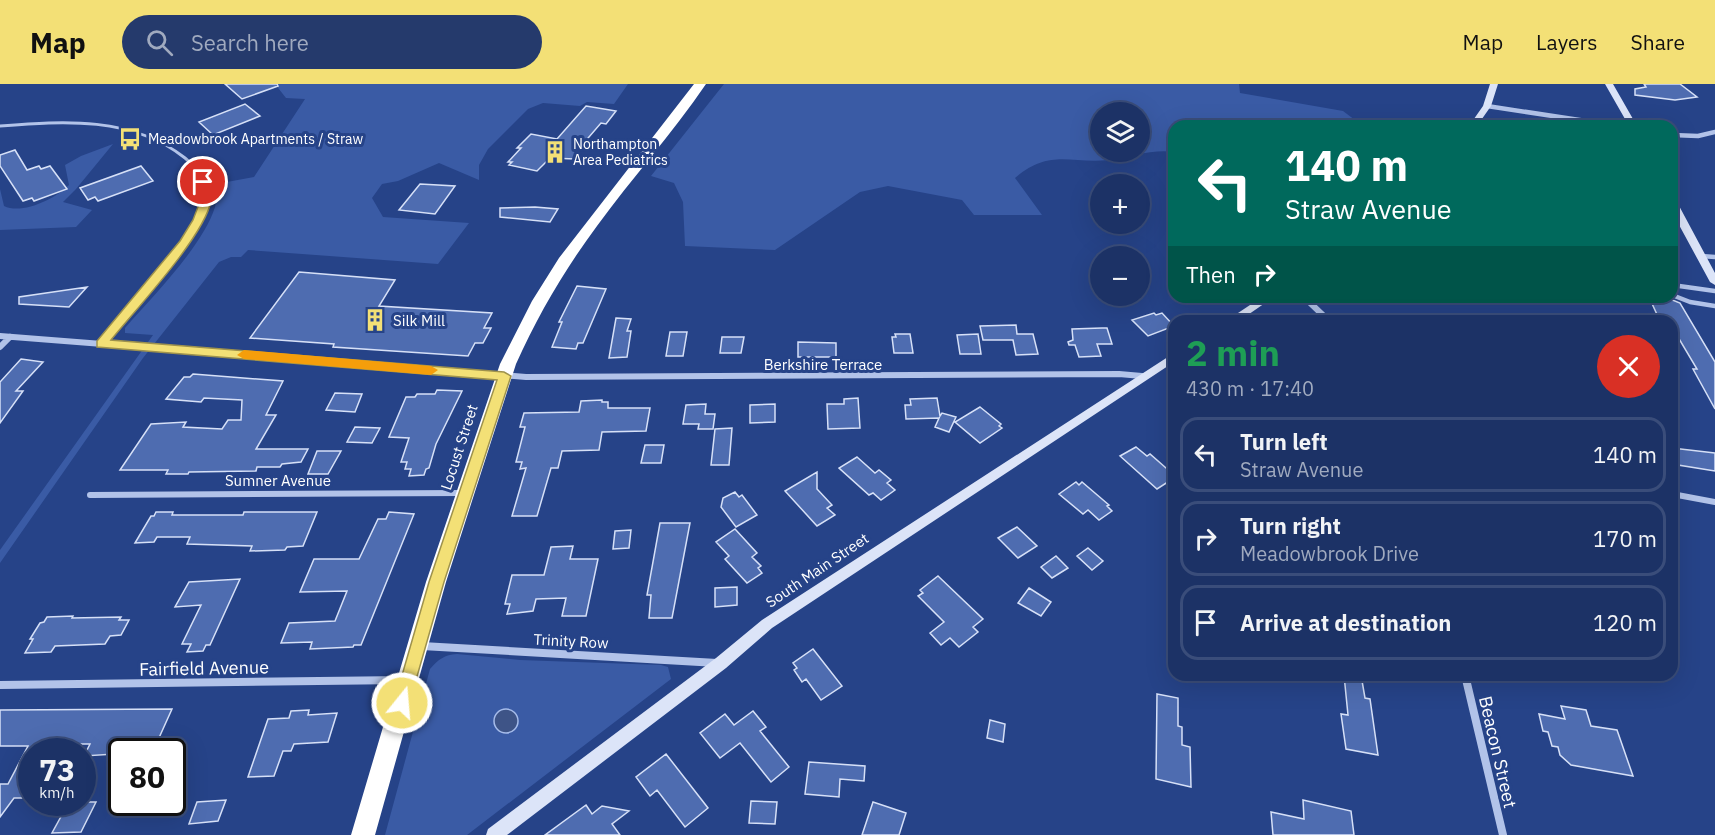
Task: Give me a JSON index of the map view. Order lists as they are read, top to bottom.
{
  "streets": {
    "highway": ["Locust Street"],
    "main road": ["South Main Street"],
    "street": [
      "Berkshire Terrace",
      "Sumner Avenue",
      "Trinity Row",
      "Fairfield Avenue",
      "Beacon Street"
    ]
  },
  "crossings": [
    ["Berkshire Terrace", "Locust Street"],
    ["Berkshire Terrace", "South Main Street"],
    ["Locust Street", "Sumner Avenue"],
    ["Locust Street", "Trinity Row"],
    ["Locust Street", "Fairfield Avenue"],
    ["South Main Street", "Trinity Row"]
  ],
  "places": {
    "bus stop": ["Meadowbrook Apartments / Straw"],
    "building": ["Northampton Area Pediatrics", "Silk Mill"]
  },
  "page": {
    "header": "Map",
    "search": "Search here",
    "nav": ["Map", "Layers", "Share"],
    "map_buttons": ["+", "−"],
    "turn": ["140 m", "Straw Avenue"],
    "then": "Then",
    "heading": ["2 min", "430 m · 17:40"],
    "list": [
      {
        "name": "Turn left",
        "note": "Straw Avenue",
        "value": "140 m"
      },
      {
        "name": "Turn right",
        "note": "Meadowbrook Drive",
        "value": "170 m"
      },
      {
        "name": "Arrive at destination",
        "value": "120 m"
      }
    ],
    "speed": "73 km/h",
    "limit": "80"
  }
}
